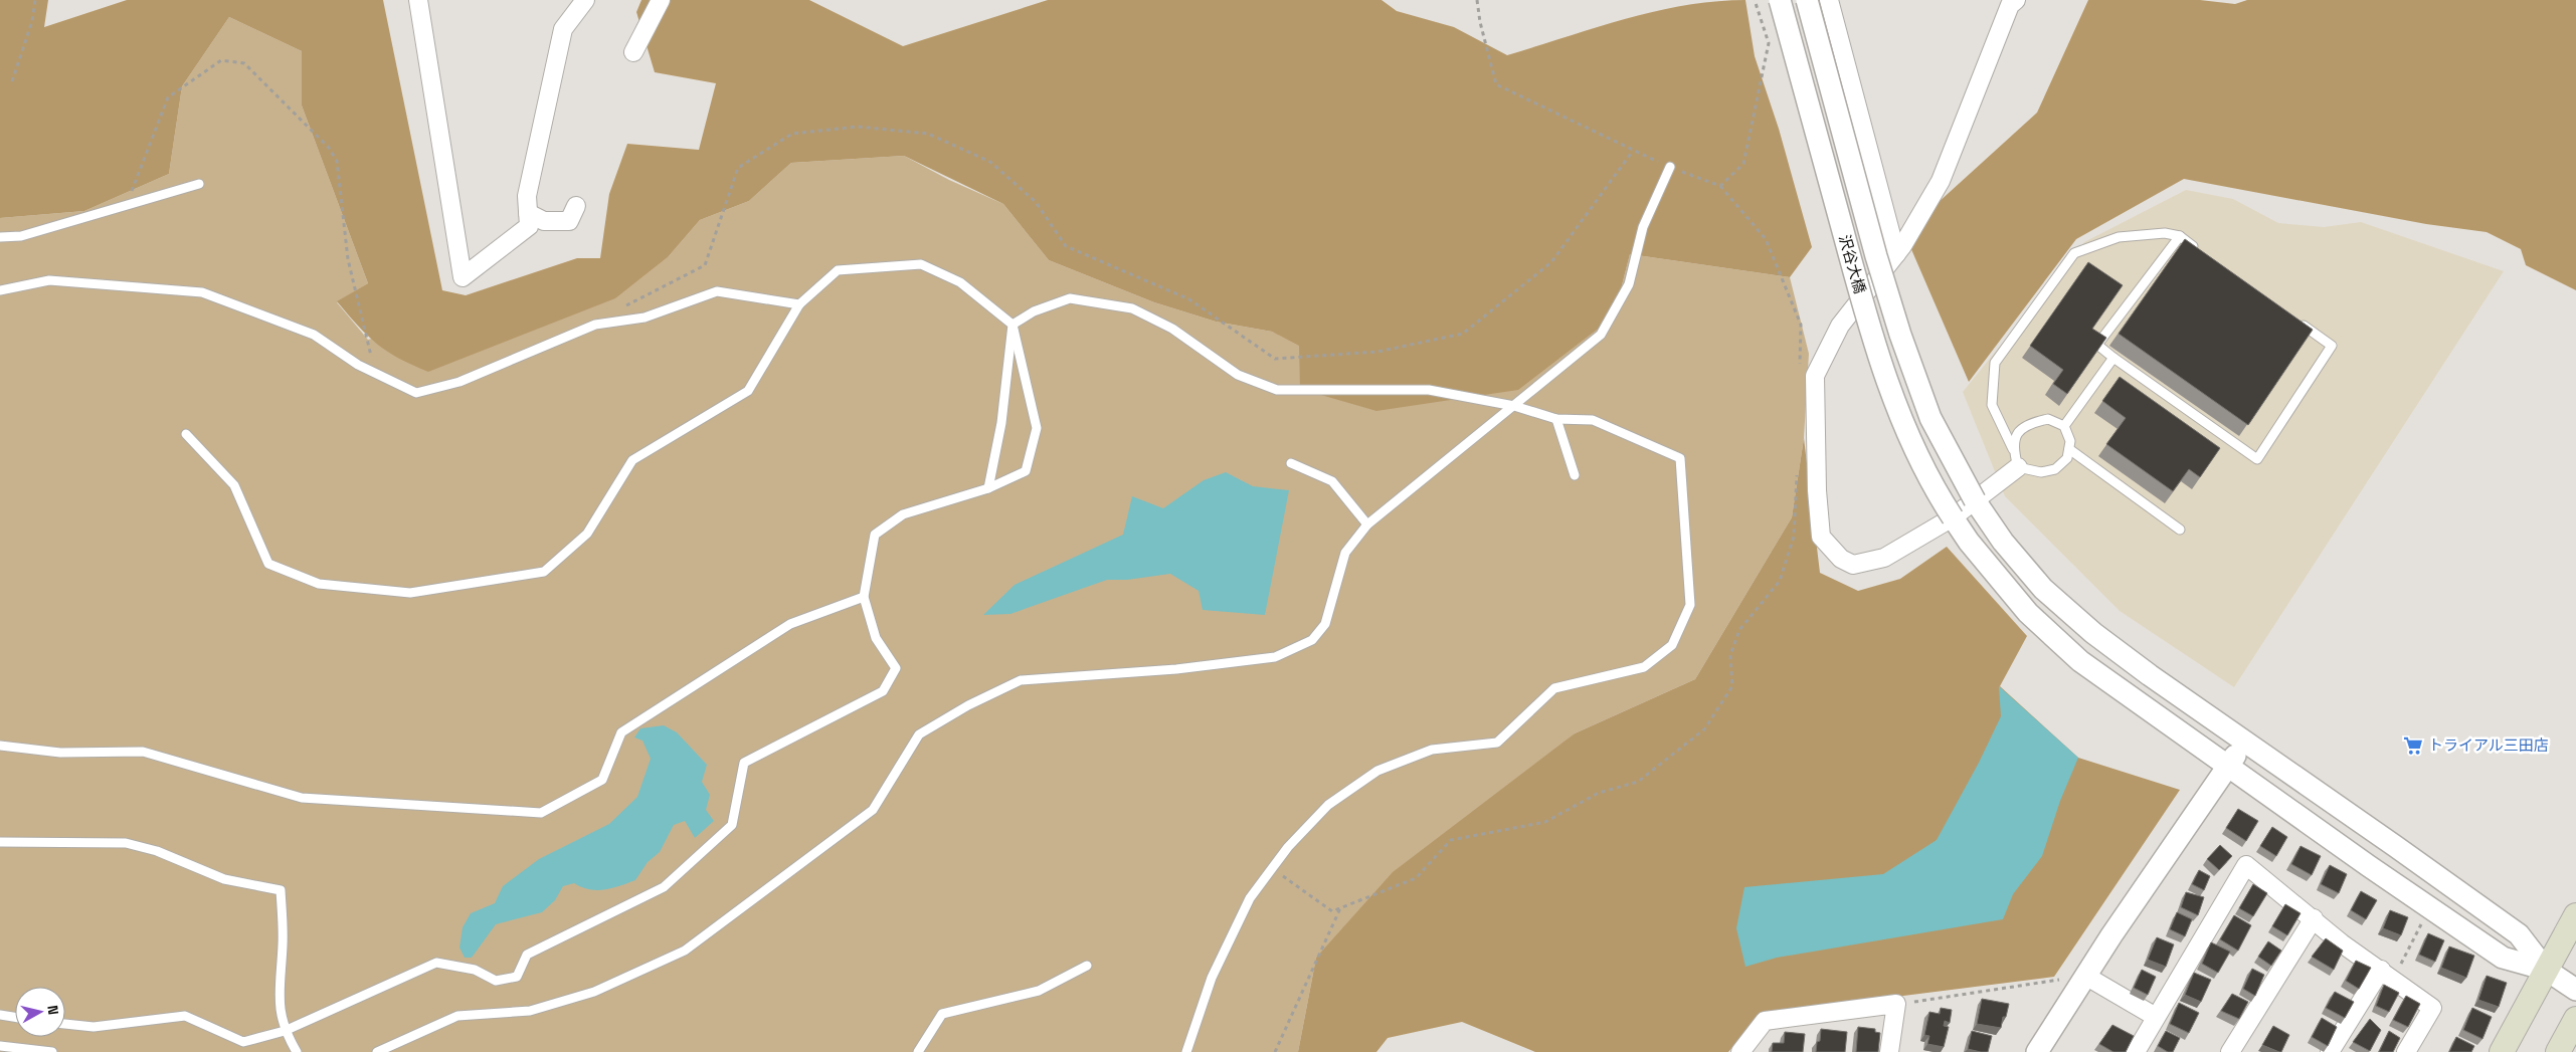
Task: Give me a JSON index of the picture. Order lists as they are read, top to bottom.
{
  "streets": {
    "street": ["沢谷大橋"]
  },
  "places": {
    "supermarket": ["トライアル三田店"]
  },
  "north": "right"
}
